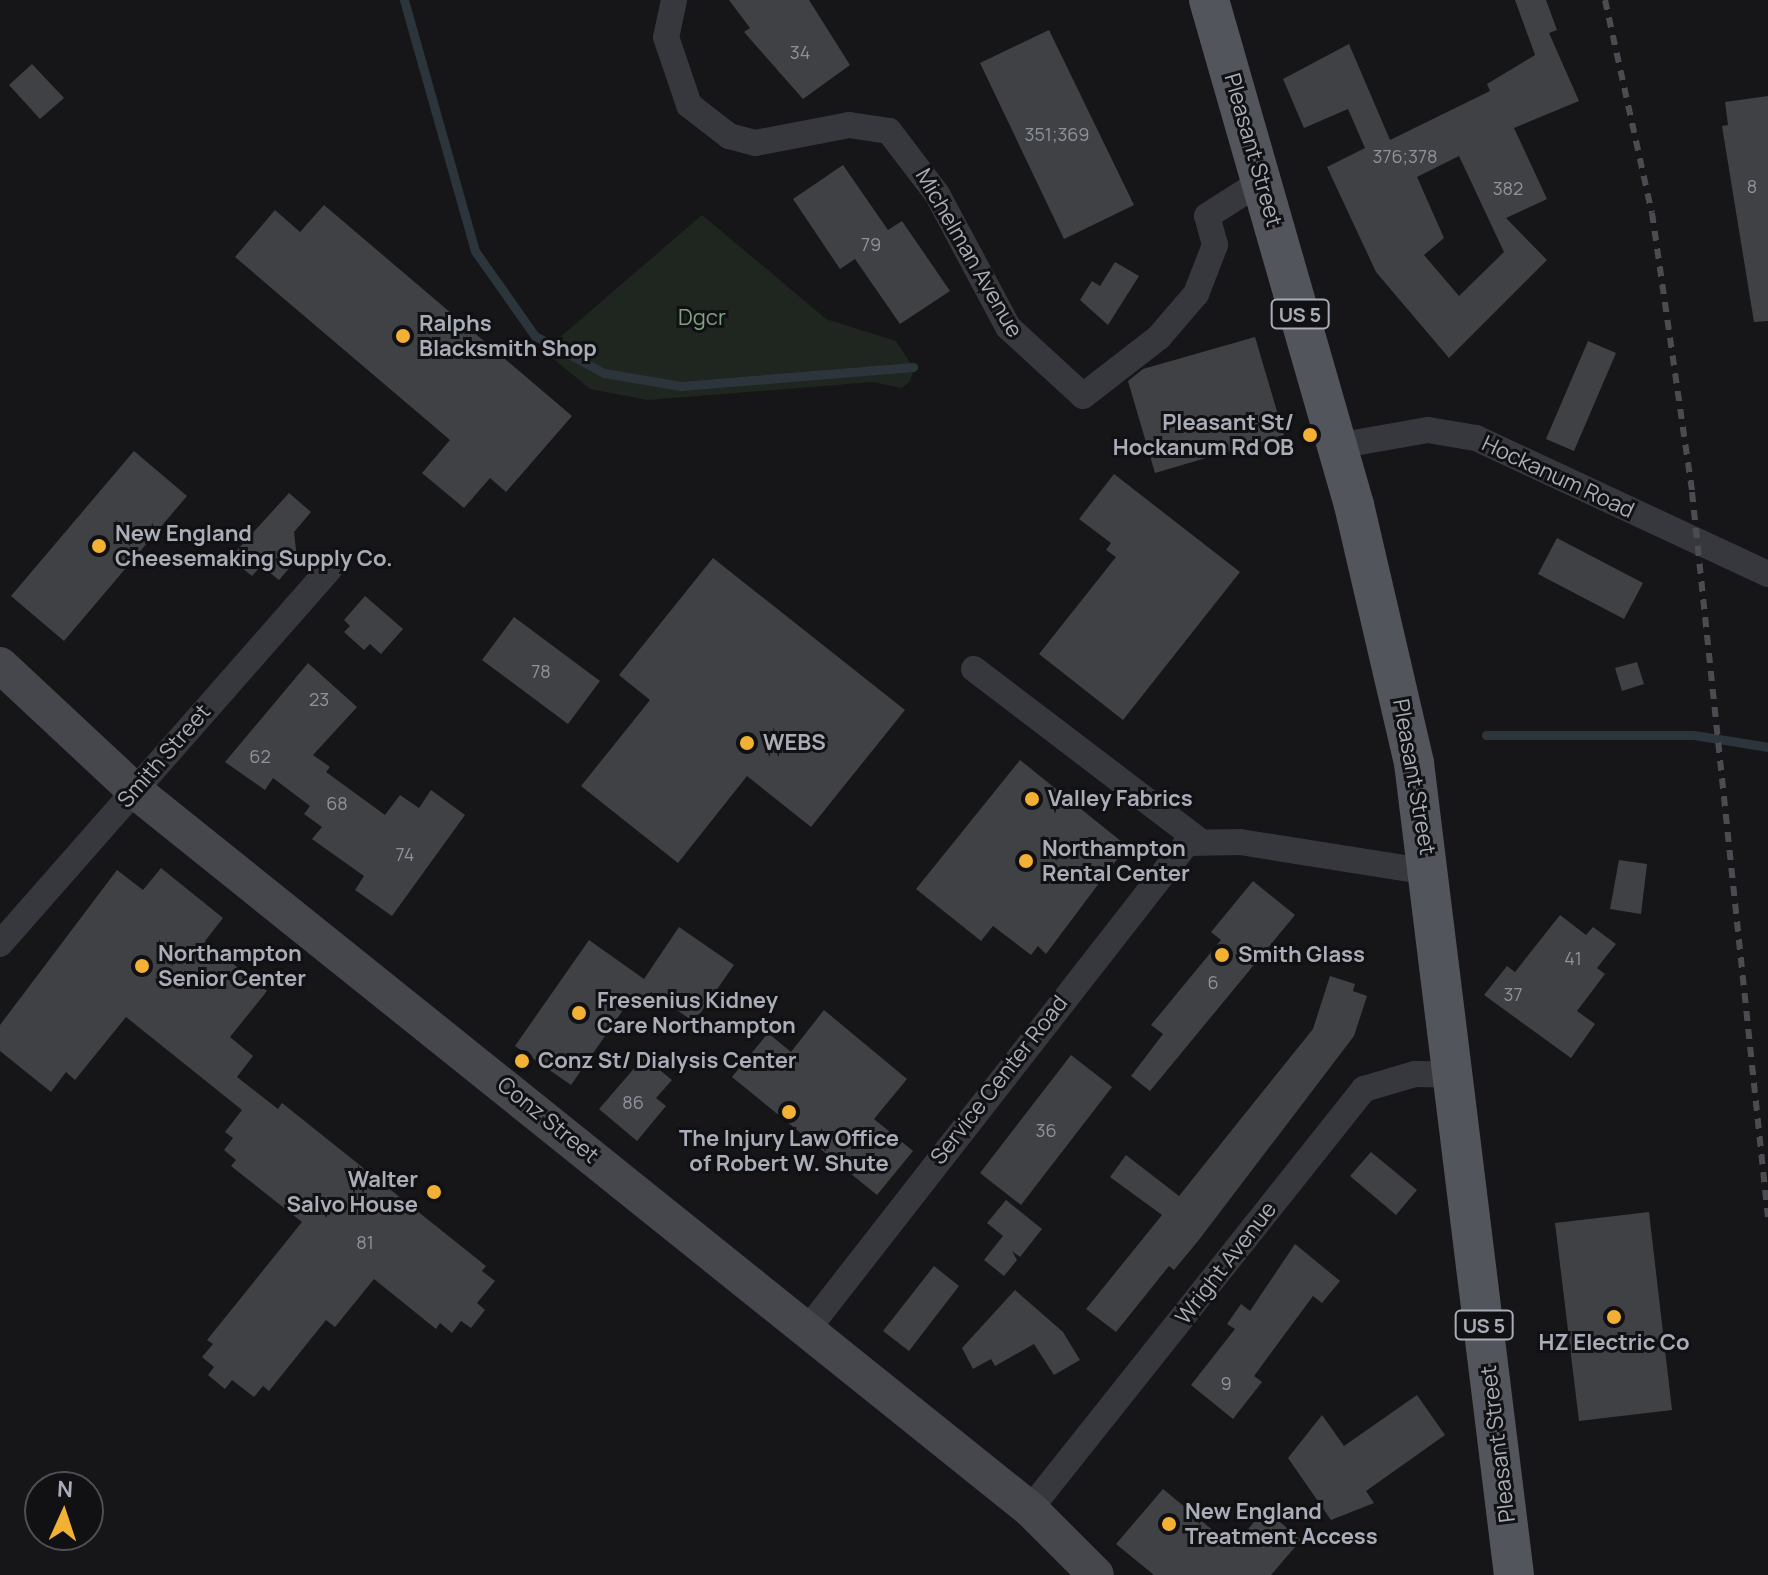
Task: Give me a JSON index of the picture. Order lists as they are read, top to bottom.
{
  "streets": {
    "main road": ["Pleasant Street", "US 5", "Conz Street"],
    "street": [
      "Michelman Avenue",
      "Hockanum Road",
      "Smith Street",
      "Service Center Road",
      "Wright Avenue"
    ]
  },
  "crossings": [
    ["Pleasant Street", "Michelman Avenue"],
    ["Pleasant Street", "Hockanum Road"],
    ["Pleasant Street", "Wright Avenue"],
    ["Smith Street", "Conz Street"],
    ["Service Center Road", "Conz Street"],
    ["Conz Street", "Wright Avenue"]
  ],
  "parks": ["Dgcr"],
  "places": [
    "Ralphs Blacksmith Shop",
    "Pleasant St/ Hockanum Rd OB",
    "New England Cheesemaking Supply Co.",
    "WEBS",
    "Valley Fabrics",
    "Northampton Rental Center",
    "Smith Glass",
    "Northampton Senior Center",
    "Fresenius Kidney Care Northampton",
    "Conz St/ Dialysis Center",
    "The Injury Law Office of Robert W. Shute",
    "Walter Salvo House",
    "HZ Electric Co",
    "New England Treatment Access"
  ],
  "house_numbers": [
    "34",
    "351;369",
    "376;378",
    "8",
    "382",
    "79",
    "78",
    "23",
    "62",
    "68",
    "74",
    "41",
    "6",
    "37",
    "86",
    "36",
    "81",
    "9"
  ],
  "north": "top"
}
